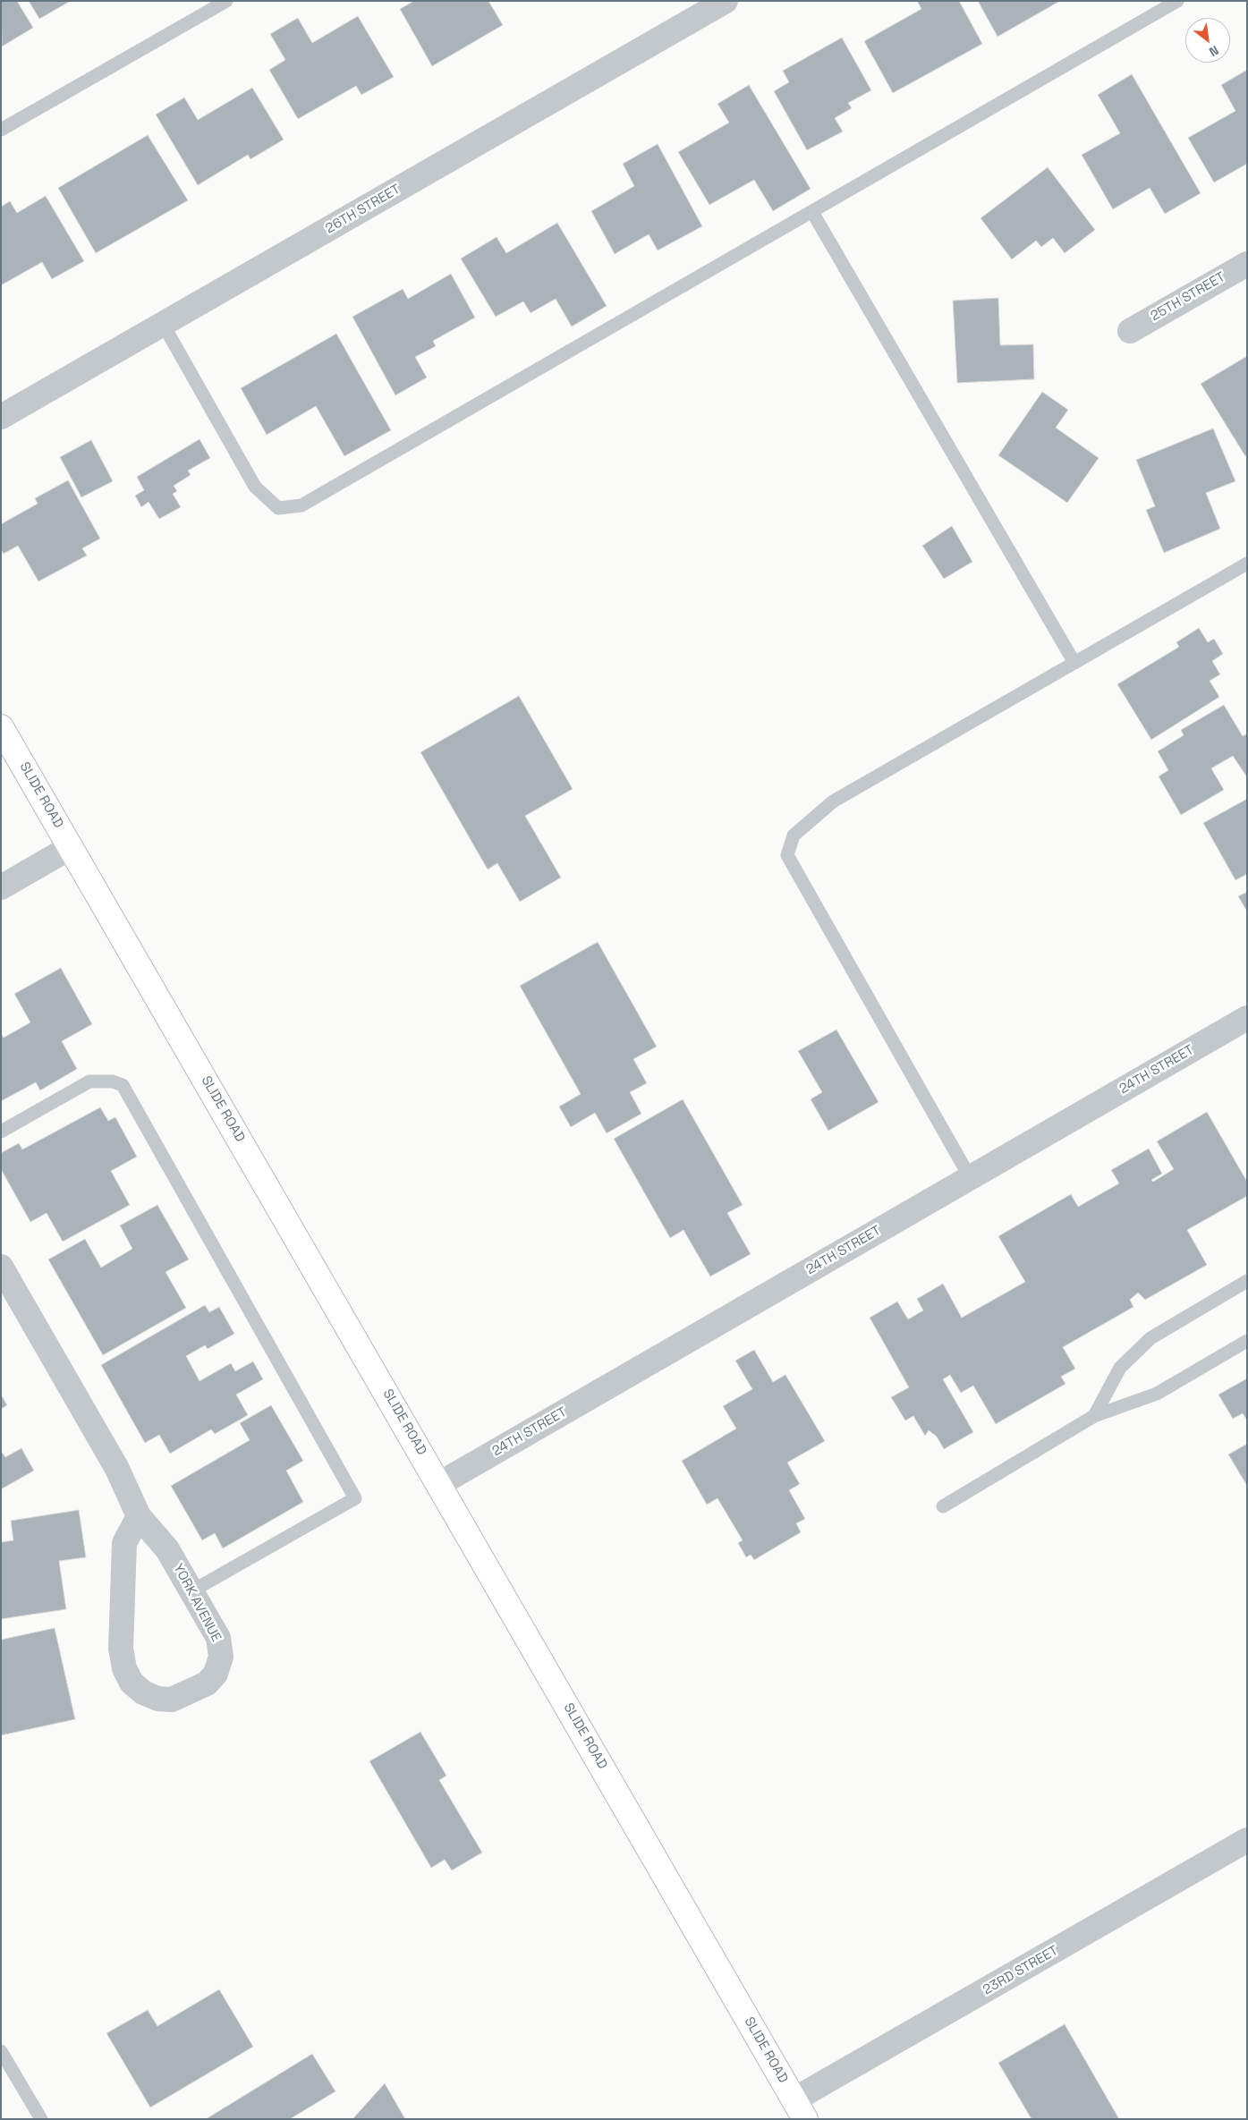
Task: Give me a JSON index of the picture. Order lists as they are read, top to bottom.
{
  "streets": {
    "main road": ["SLIDE ROAD"],
    "street": [
      "26TH STREET",
      "25TH STREET",
      "24TH STREET",
      "YORK AVENUE",
      "23RD STREET"
    ]
  },
  "crossings": [
    ["SLIDE ROAD", "24TH STREET"],
    ["SLIDE ROAD", "23RD STREET"]
  ],
  "north": "bottom right"
}
